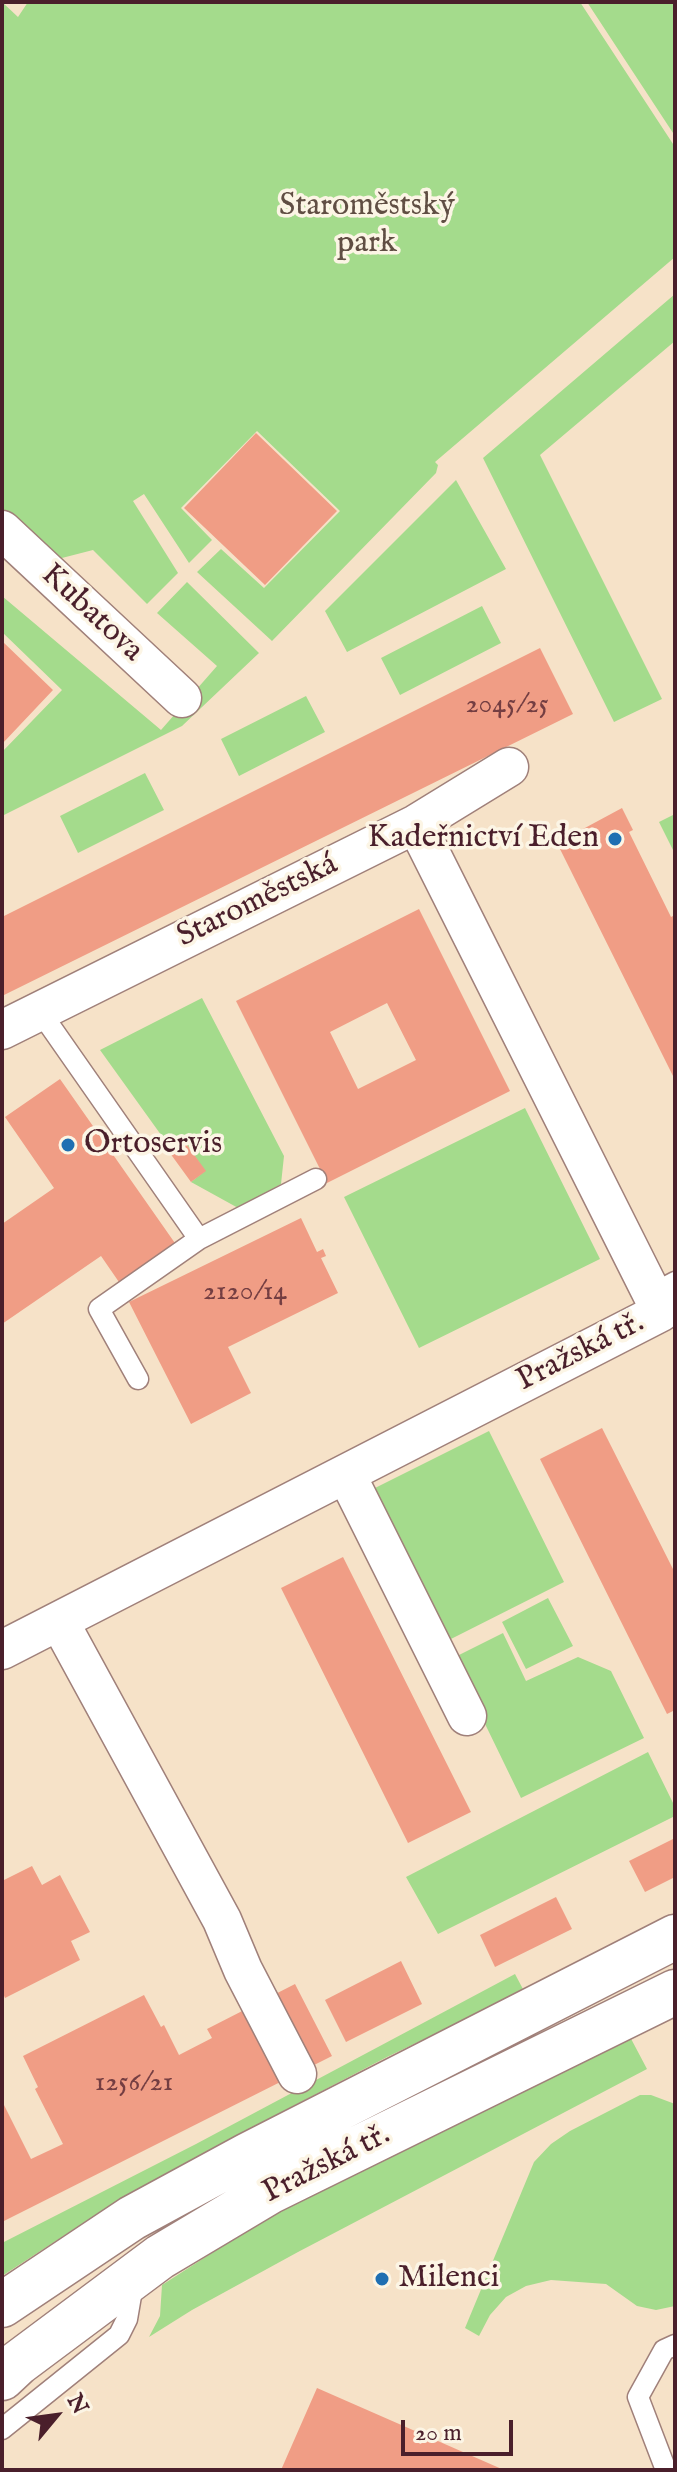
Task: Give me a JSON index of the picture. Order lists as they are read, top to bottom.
{
  "streets": {
    "street": ["Kubatova", "Staroměstská", "Pražská tř."]
  },
  "crossings": [
    ["Staroměstská", "Pražská tř."]
  ],
  "parks": ["Staroměstský park"],
  "places": ["Kadeřnictví Eden", "Ortoservis", "Milenci"],
  "house_numbers": ["2045/25", "2120/14", "1256/21"],
  "scale_bar": "20 m",
  "north": "top right"
}
